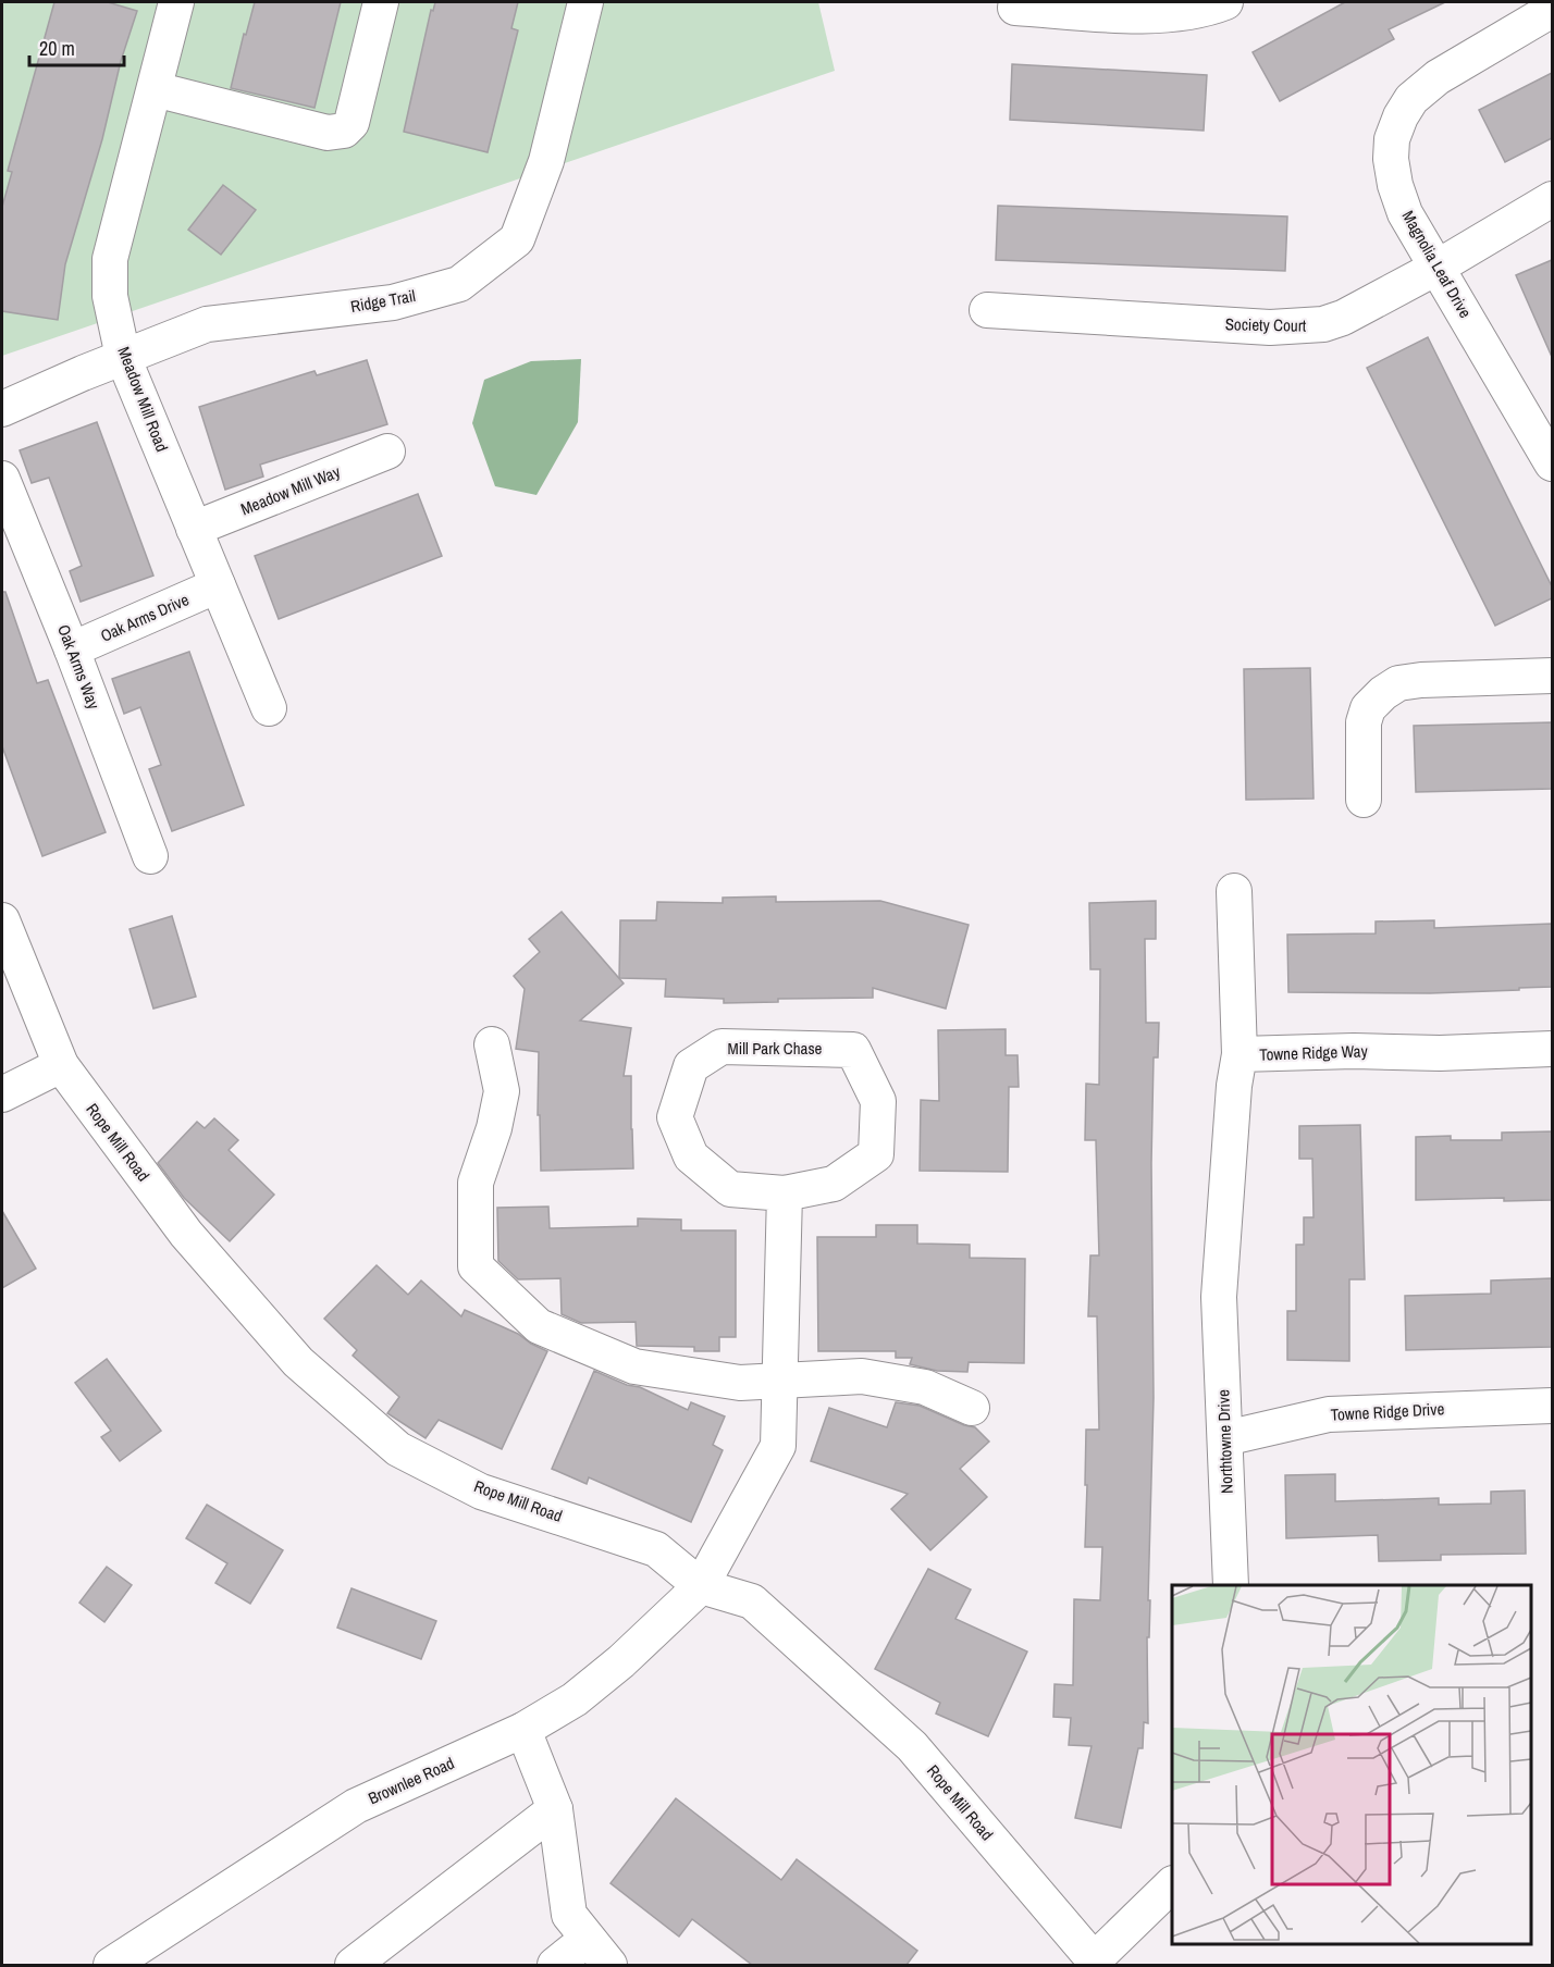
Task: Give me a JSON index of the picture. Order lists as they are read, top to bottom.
{
  "streets": {
    "street": [
      "Magnolia Leaf Drive",
      "Ridge Trail",
      "Society Court",
      "Meadow Mill Road",
      "Meadow Mill Way",
      "Oak Arms Drive",
      "Oak Arms Way",
      "Mill Park Chase",
      "Towne Ridge Way",
      "Rope Mill Road",
      "Towne Ridge Drive",
      "Northtowne Drive",
      "Brownlee Road"
    ]
  },
  "crossings": [
    ["Magnolia Leaf Drive", "Society Court"],
    ["Ridge Trail", "Meadow Mill Road"],
    ["Meadow Mill Road", "Meadow Mill Way"],
    ["Meadow Mill Road", "Oak Arms Drive"],
    ["Oak Arms Drive", "Oak Arms Way"],
    ["Towne Ridge Way", "Northtowne Drive"],
    ["Rope Mill Road", "Brownlee Road"],
    ["Towne Ridge Drive", "Northtowne Drive"]
  ],
  "scale_bar": "20 m"
}
